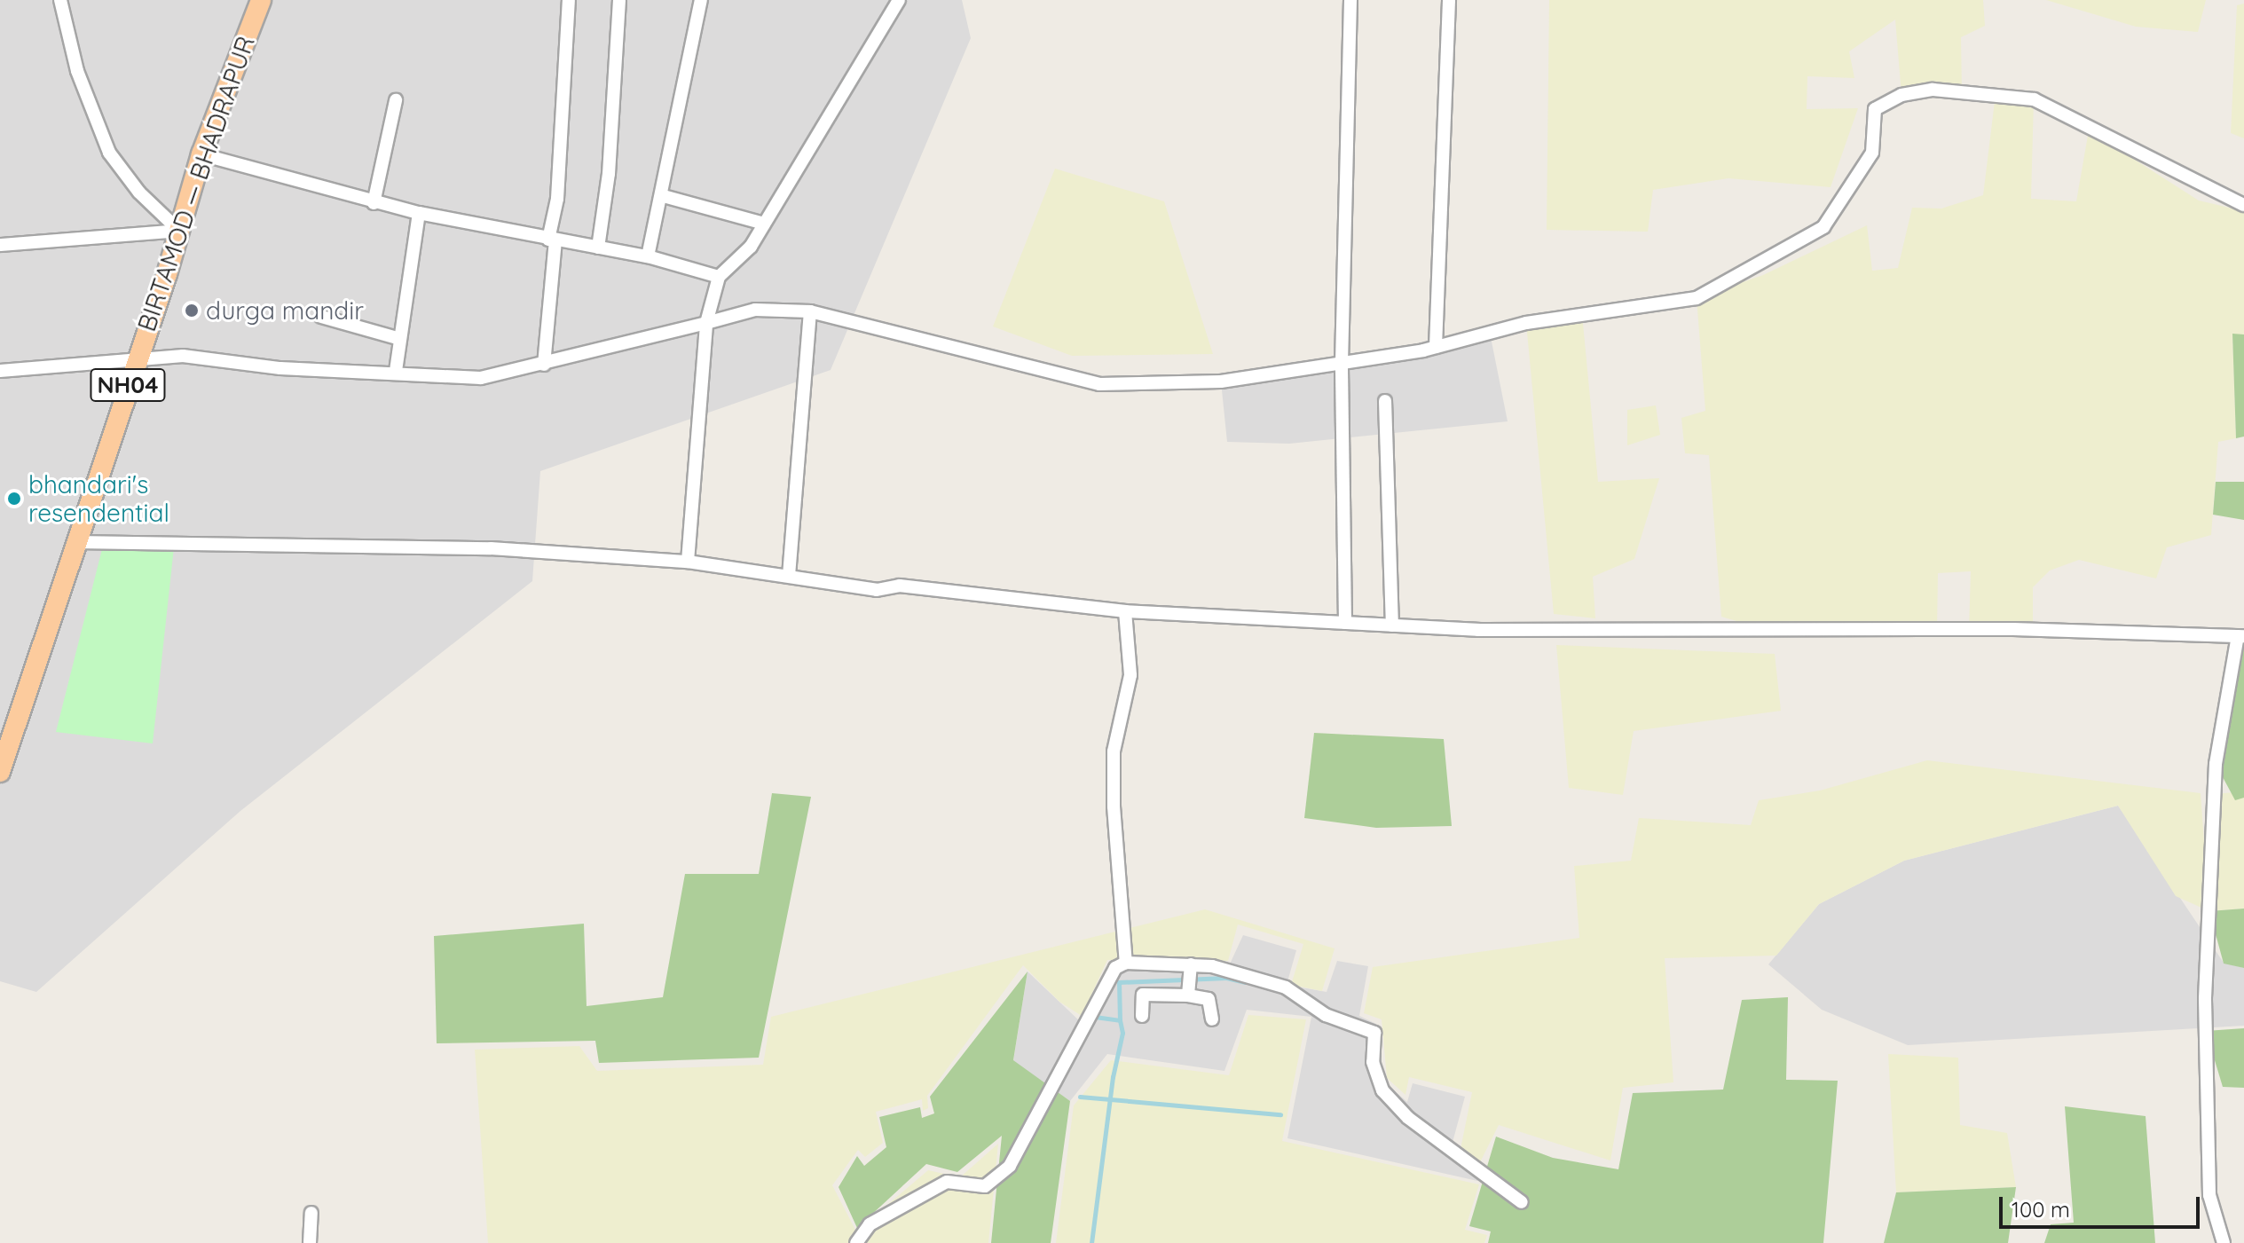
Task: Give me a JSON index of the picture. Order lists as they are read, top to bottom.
{
  "streets": {
    "main road": ["BIRTAMOD — BHADRAPUR", "NH04"]
  },
  "places": ["durga mandir", "bhandari's resendential"],
  "scale_bar": "100 m"
}
